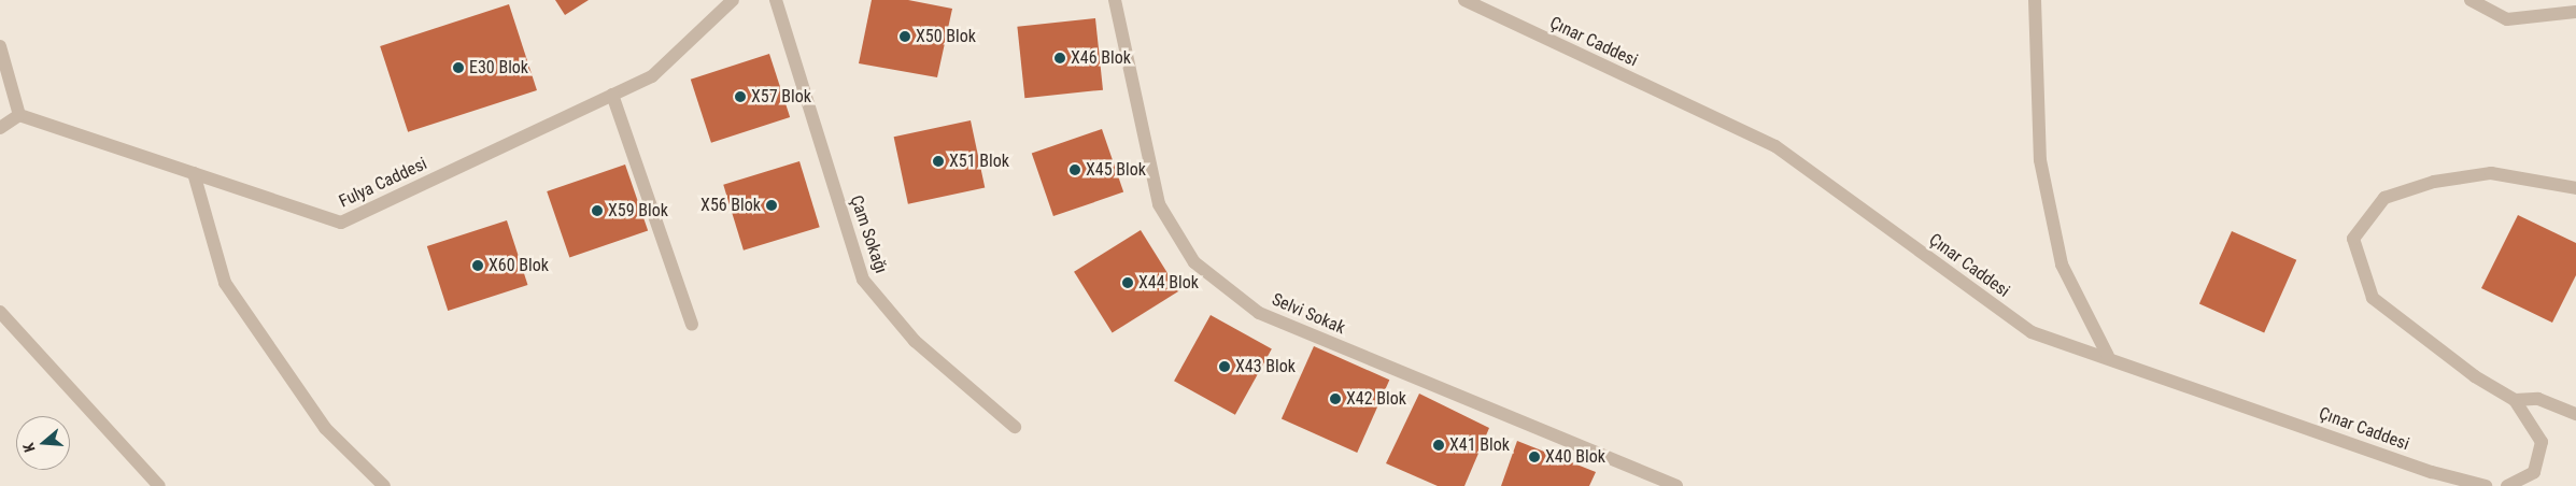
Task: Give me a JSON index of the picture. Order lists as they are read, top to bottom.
{
  "streets": {
    "street": [
      "Çınar Caddesi",
      "Fulya Caddesi",
      "Çam Sokağı",
      "Selvi Sokak"
    ]
  },
  "places": [
    "X50 Blok",
    "X46 Blok",
    "E30 Blok",
    "X57 Blok",
    "X51 Blok",
    "X45 Blok",
    "X56 Blok",
    "X59 Blok",
    "X60 Blok",
    "X44 Blok",
    "X43 Blok",
    "X42 Blok",
    "X41 Blok",
    "X40 Blok"
  ],
  "north": "left"
}
